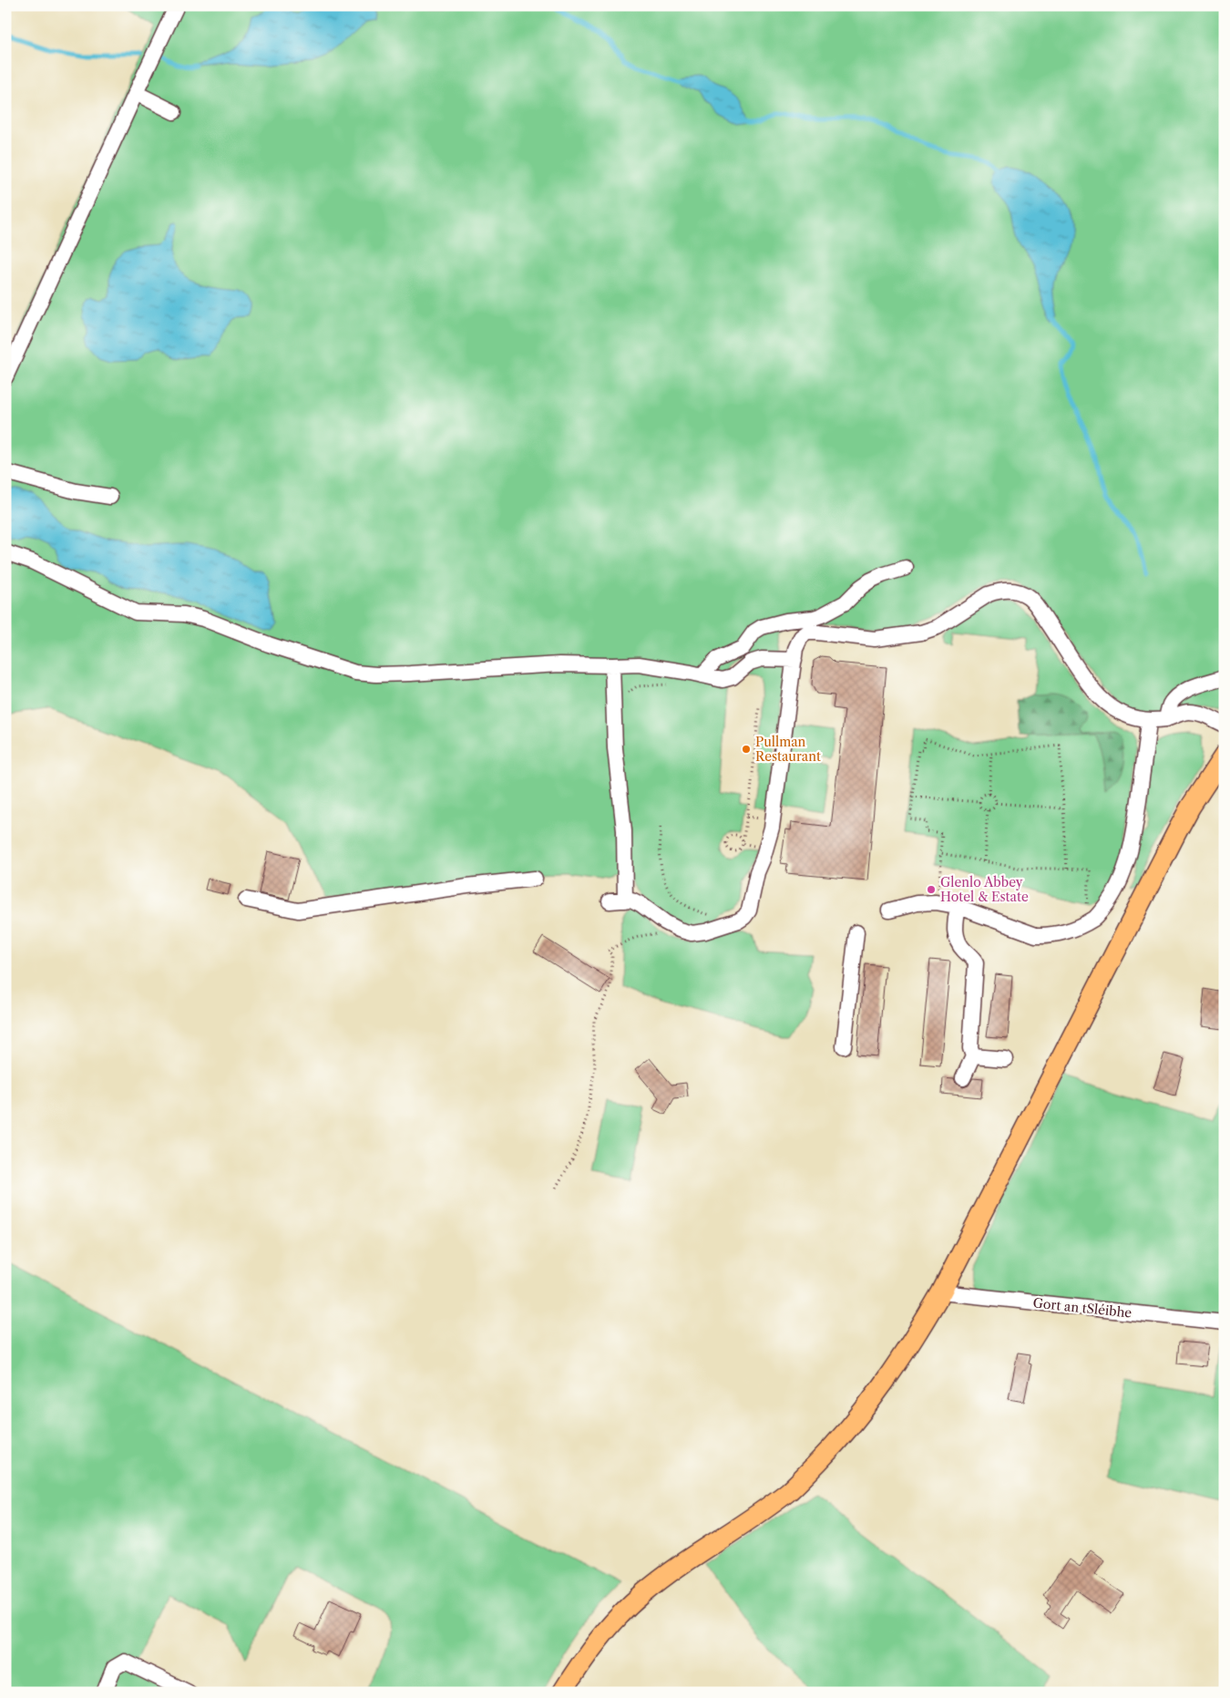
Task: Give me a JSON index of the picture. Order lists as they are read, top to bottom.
{
  "streets": {
    "street": ["Gort an tSléibhe"]
  },
  "places": ["Pullman Restaurant", "Glenlo Abbey Hotel & Estate"]
}
